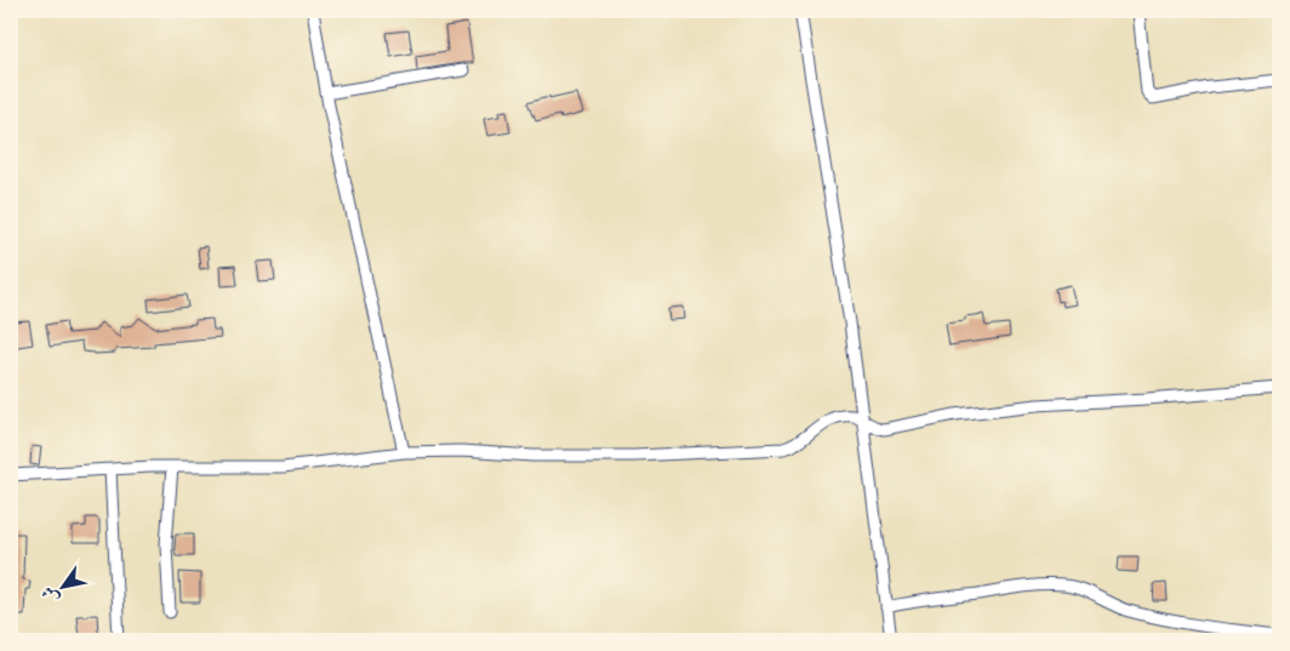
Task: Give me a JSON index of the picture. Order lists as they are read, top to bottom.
{
  "north": "bottom left"
}
